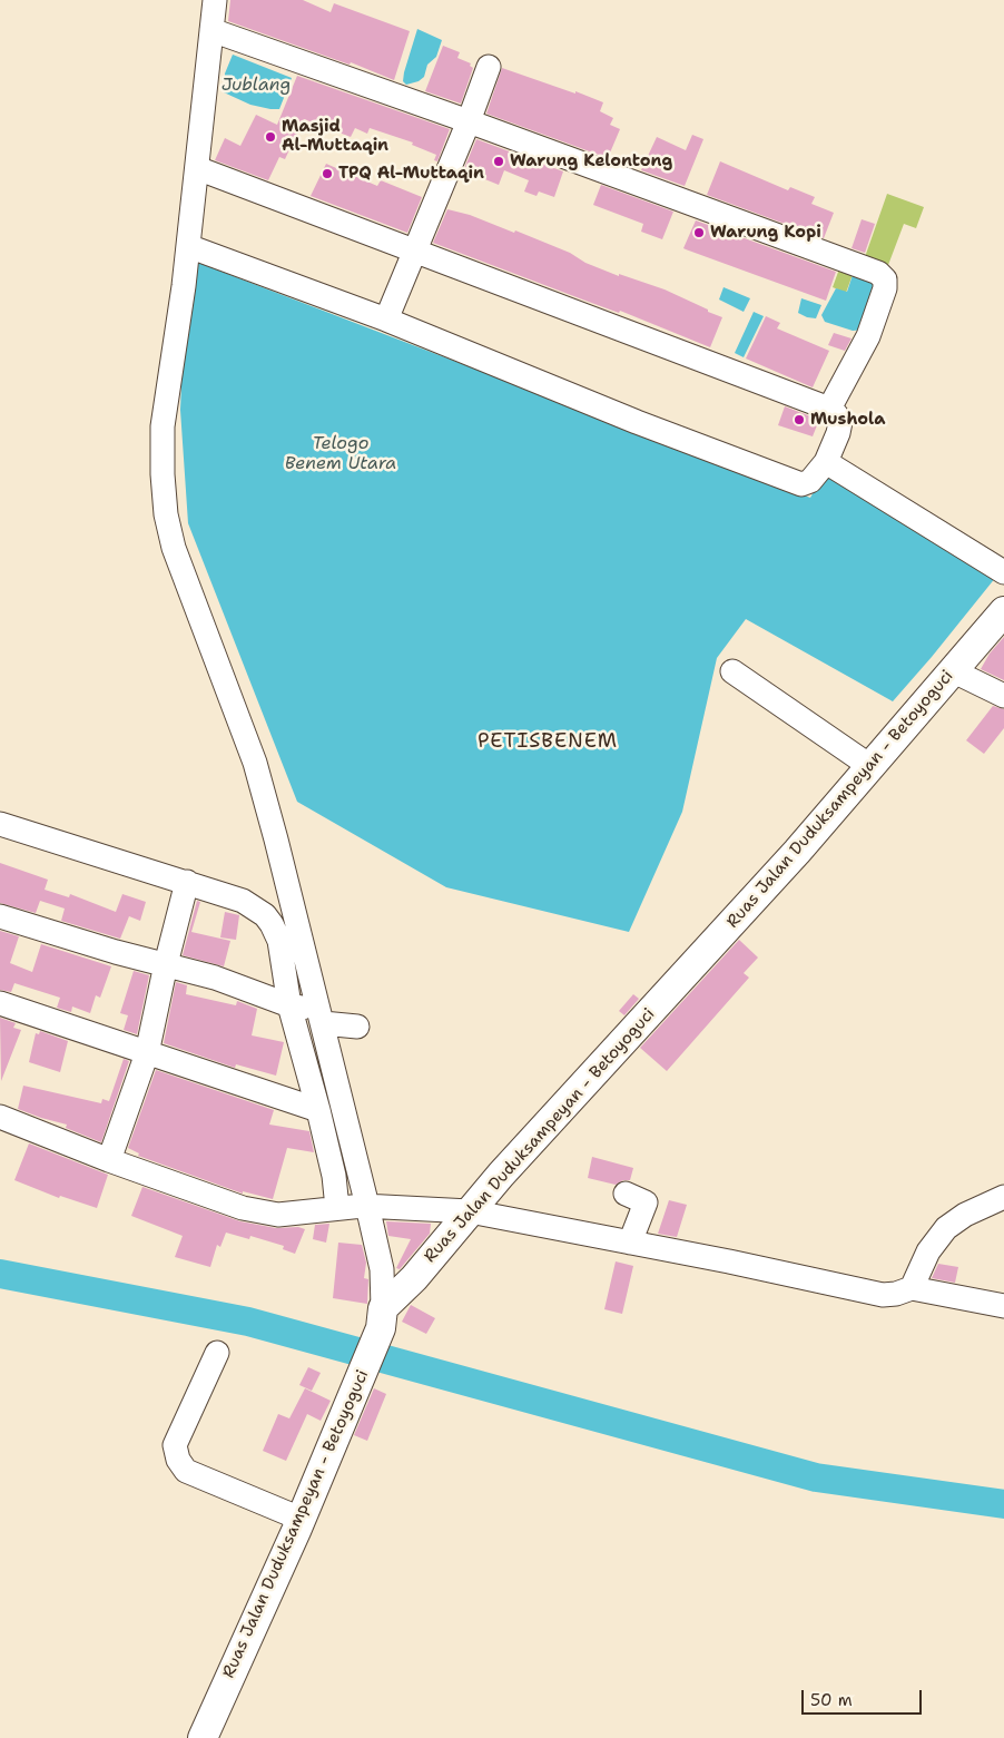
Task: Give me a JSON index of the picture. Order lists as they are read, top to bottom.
{
  "streets": {
    "main road": ["Ruas Jalan Duduksampeyan - Betoyoguci"]
  },
  "districts": ["PETISBENEM"],
  "water": ["Jublang", "Telogo Benem Utara"],
  "places": [
    "Masjid Al-Muttaqin",
    "Warung Kelontong",
    "TPQ Al-Muttaqin",
    "Warung Kopi",
    "Mushola"
  ],
  "scale_bar": "50 m"
}
